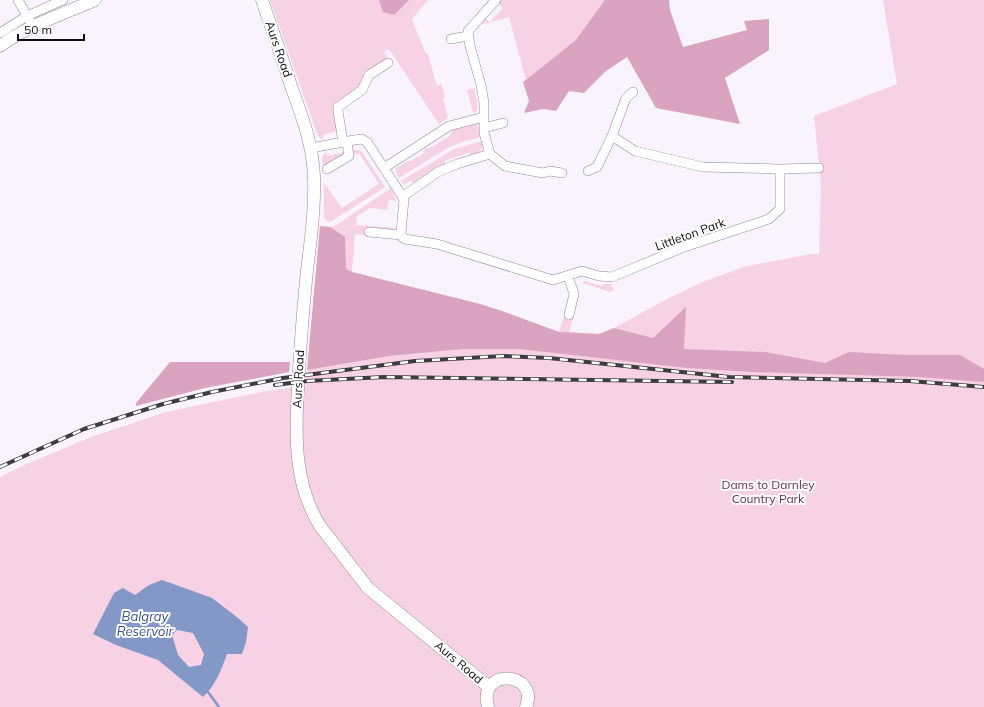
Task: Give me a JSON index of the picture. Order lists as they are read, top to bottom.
{
  "streets": {
    "street": ["Aurs Road", "Littleton Park"]
  },
  "water": ["Balgray Reservoir"],
  "parks": ["Dams to Darnley Country Park"],
  "scale_bar": "50 m"
}
